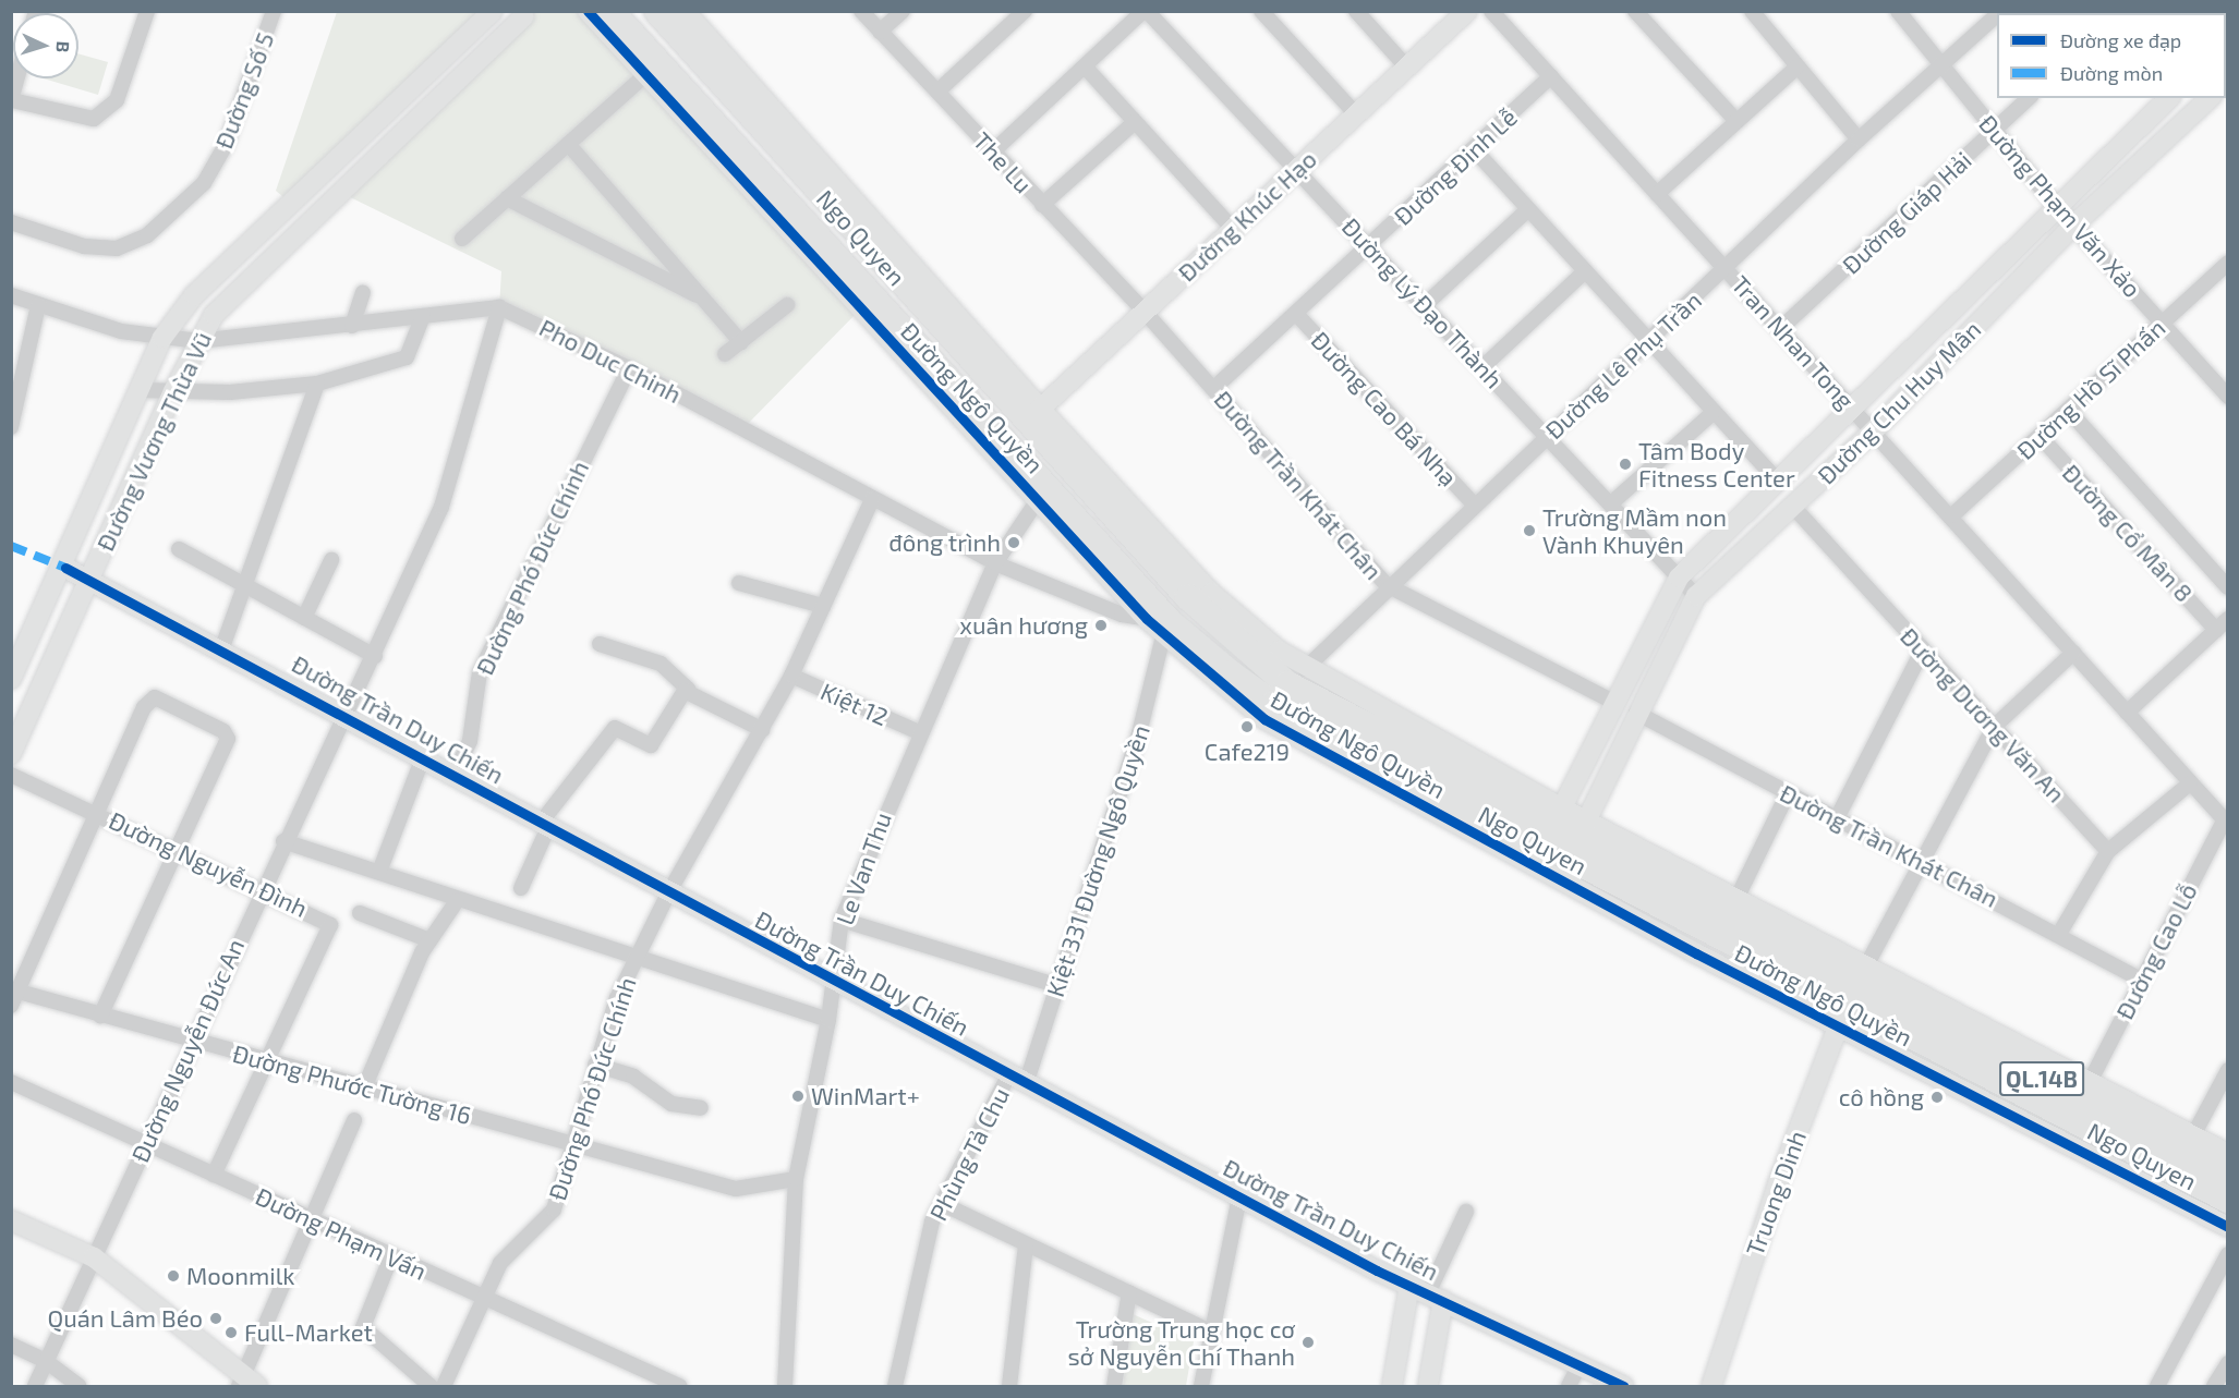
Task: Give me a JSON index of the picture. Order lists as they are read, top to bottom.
{
  "streets": {
    "highway": ["Ngo Quyen", "QL.14B"],
    "street": [
      "Đường Số 5",
      "The Lu",
      "Đường Đinh Lễ",
      "Đường Phạm Văn Xảo",
      "Đường Giáp Hải",
      "Đường Khúc Hạo",
      "Đường Lý Đạo Thành",
      "Tran Nhan Tong",
      "Pho Duc Chinh",
      "Đường Lê Phụ Trần",
      "Đường Hồ Sĩ Phấn",
      "Đường Ngô Quyền",
      "Đường Chu Huy Mân",
      "Đường Cao Bá Nhạ",
      "Đường Vương Thừa Vũ",
      "Đường Trần Khát Chân",
      "Đường Cổ Mân 8",
      "Đường Phó Đức Chính",
      "Kiệt 12",
      "Đường Dương Văn An",
      "Đường Trần Duy Chiến",
      "Kiệt 331 Đường Ngô Quyền",
      "Đường Nguyễn Đình",
      "Le Van Thu",
      "Đường Cao Lỗ",
      "Đường Nguyễn Đức An",
      "Đường Phước Tường 16",
      "Phùng Tả Chu",
      "Truong Dinh",
      "Đường Phạm Vấn"
    ]
  },
  "crossings": [
    ["The Lu", "Đường Khúc Hạo"],
    ["The Lu", "Đường Trần Khát Chân"],
    ["Đường Đinh Lễ", "Đường Lý Đạo Thành"],
    ["Đường Đinh Lễ", "Tran Nhan Tong"],
    ["Đường Đinh Lễ", "Đường Cao Bá Nhạ"],
    ["Đường Đinh Lễ", "Đường Trần Khát Chân"],
    ["Đường Phạm Văn Xảo", "Đường Giáp Hải"],
    ["Đường Phạm Văn Xảo", "Đường Lê Phụ Trần"],
    ["Đường Phạm Văn Xảo", "Đường Hồ Sĩ Phấn"],
    ["Đường Phạm Văn Xảo", "Đường Chu Huy Mân"],
    ["Đường Giáp Hải", "Tran Nhan Tong"],
    ["Đường Khúc Hạo", "Ngo Quyen"],
    ["Đường Khúc Hạo", "Đường Lý Đạo Thành"],
    ["Đường Khúc Hạo", "Đường Ngô Quyền"],
    ["Đường Khúc Hạo", "Đường Trần Khát Chân"],
    ["Ngo Quyen", "Pho Duc Chinh"],
    ["Ngo Quyen", "Đường Ngô Quyền"],
    ["Ngo Quyen", "Đường Chu Huy Mân"],
    ["Ngo Quyen", "Kiệt 331 Đường Ngô Quyền"],
    ["Ngo Quyen", "Truong Dinh"],
    ["Đường Lý Đạo Thành", "Đường Lê Phụ Trần"],
    ["Đường Lý Đạo Thành", "Đường Chu Huy Mân"],
    ["Tran Nhan Tong", "Đường Lê Phụ Trần"],
    ["Tran Nhan Tong", "Đường Hồ Sĩ Phấn"],
    ["Tran Nhan Tong", "Đường Chu Huy Mân"],
    ["Tran Nhan Tong", "Đường Cao Lỗ"],
    ["Pho Duc Chinh", "Đường Ngô Quyền"],
    ["Pho Duc Chinh", "Đường Phó Đức Chính"],
    ["Pho Duc Chinh", "Kiệt 331 Đường Ngô Quyền"],
    ["Pho Duc Chinh", "Le Van Thu"],
    ["Đường Lê Phụ Trần", "Đường Ngô Quyền"],
    ["Đường Lê Phụ Trần", "Đường Cao Bá Nhạ"],
    ["Đường Lê Phụ Trần", "Đường Trần Khát Chân"],
    ["Đường Hồ Sĩ Phấn", "Đường Cổ Mân 8"],
    ["Đường Ngô Quyền", "Đường Chu Huy Mân"],
    ["Đường Ngô Quyền", "Kiệt 331 Đường Ngô Quyền"],
    ["Đường Ngô Quyền", "Le Van Thu"],
    ["Đường Ngô Quyền", "Đường Cao Lỗ"],
    ["Đường Ngô Quyền", "Truong Dinh"],
    ["Đường Chu Huy Mân", "Đường Trần Khát Chân"],
    ["Đường Chu Huy Mân", "Đường Dương Văn An"],
    ["Đường Vương Thừa Vũ", "Đường Trần Duy Chiến"],
    ["Đường Trần Khát Chân", "Đường Cao Lỗ"],
    ["Đường Phó Đức Chính", "Kiệt 12"],
    ["Đường Phó Đức Chính", "Đường Trần Duy Chiến"],
    ["Đường Phó Đức Chính", "Đường Phước Tường 16"],
    ["Đường Phó Đức Chính", "Đường Phạm Vấn"],
    ["Kiệt 12", "Le Van Thu"],
    ["Đường Trần Duy Chiến", "Kiệt 331 Đường Ngô Quyền"],
    ["Đường Trần Duy Chiến", "Le Van Thu"],
    ["Đường Trần Duy Chiến", "Đường Nguyễn Đức An"],
    ["Đường Trần Duy Chiến", "Phùng Tả Chu"],
    ["Kiệt 331 Đường Ngô Quyền", "Phùng Tả Chu"],
    ["Đường Nguyễn Đình", "Đường Nguyễn Đức An"],
    ["Đường Nguyễn Đình", "Đường Phước Tường 16"],
    ["Đường Nguyễn Đình", "Đường Phạm Vấn"],
    ["Le Van Thu", "Đường Phước Tường 16"],
    ["Đường Nguyễn Đức An", "Đường Phước Tường 16"],
    ["Đường Nguyễn Đức An", "Đường Phạm Vấn"]
  ],
  "places": [
    "Tâm Body Fitness Center",
    "Trường Mầm non Vành Khuyên",
    "đông trình",
    "xuân hương",
    "Cafe219",
    "WinMart+",
    "cô hồng",
    "Moonmilk",
    "Quán Lâm Béo",
    "Full-Market",
    "Trường Trung học cơ sở Nguyễn Chí Thanh"
  ],
  "legend": ["Đường xe đạp", "Đường mòn"],
  "north": "right"
}
